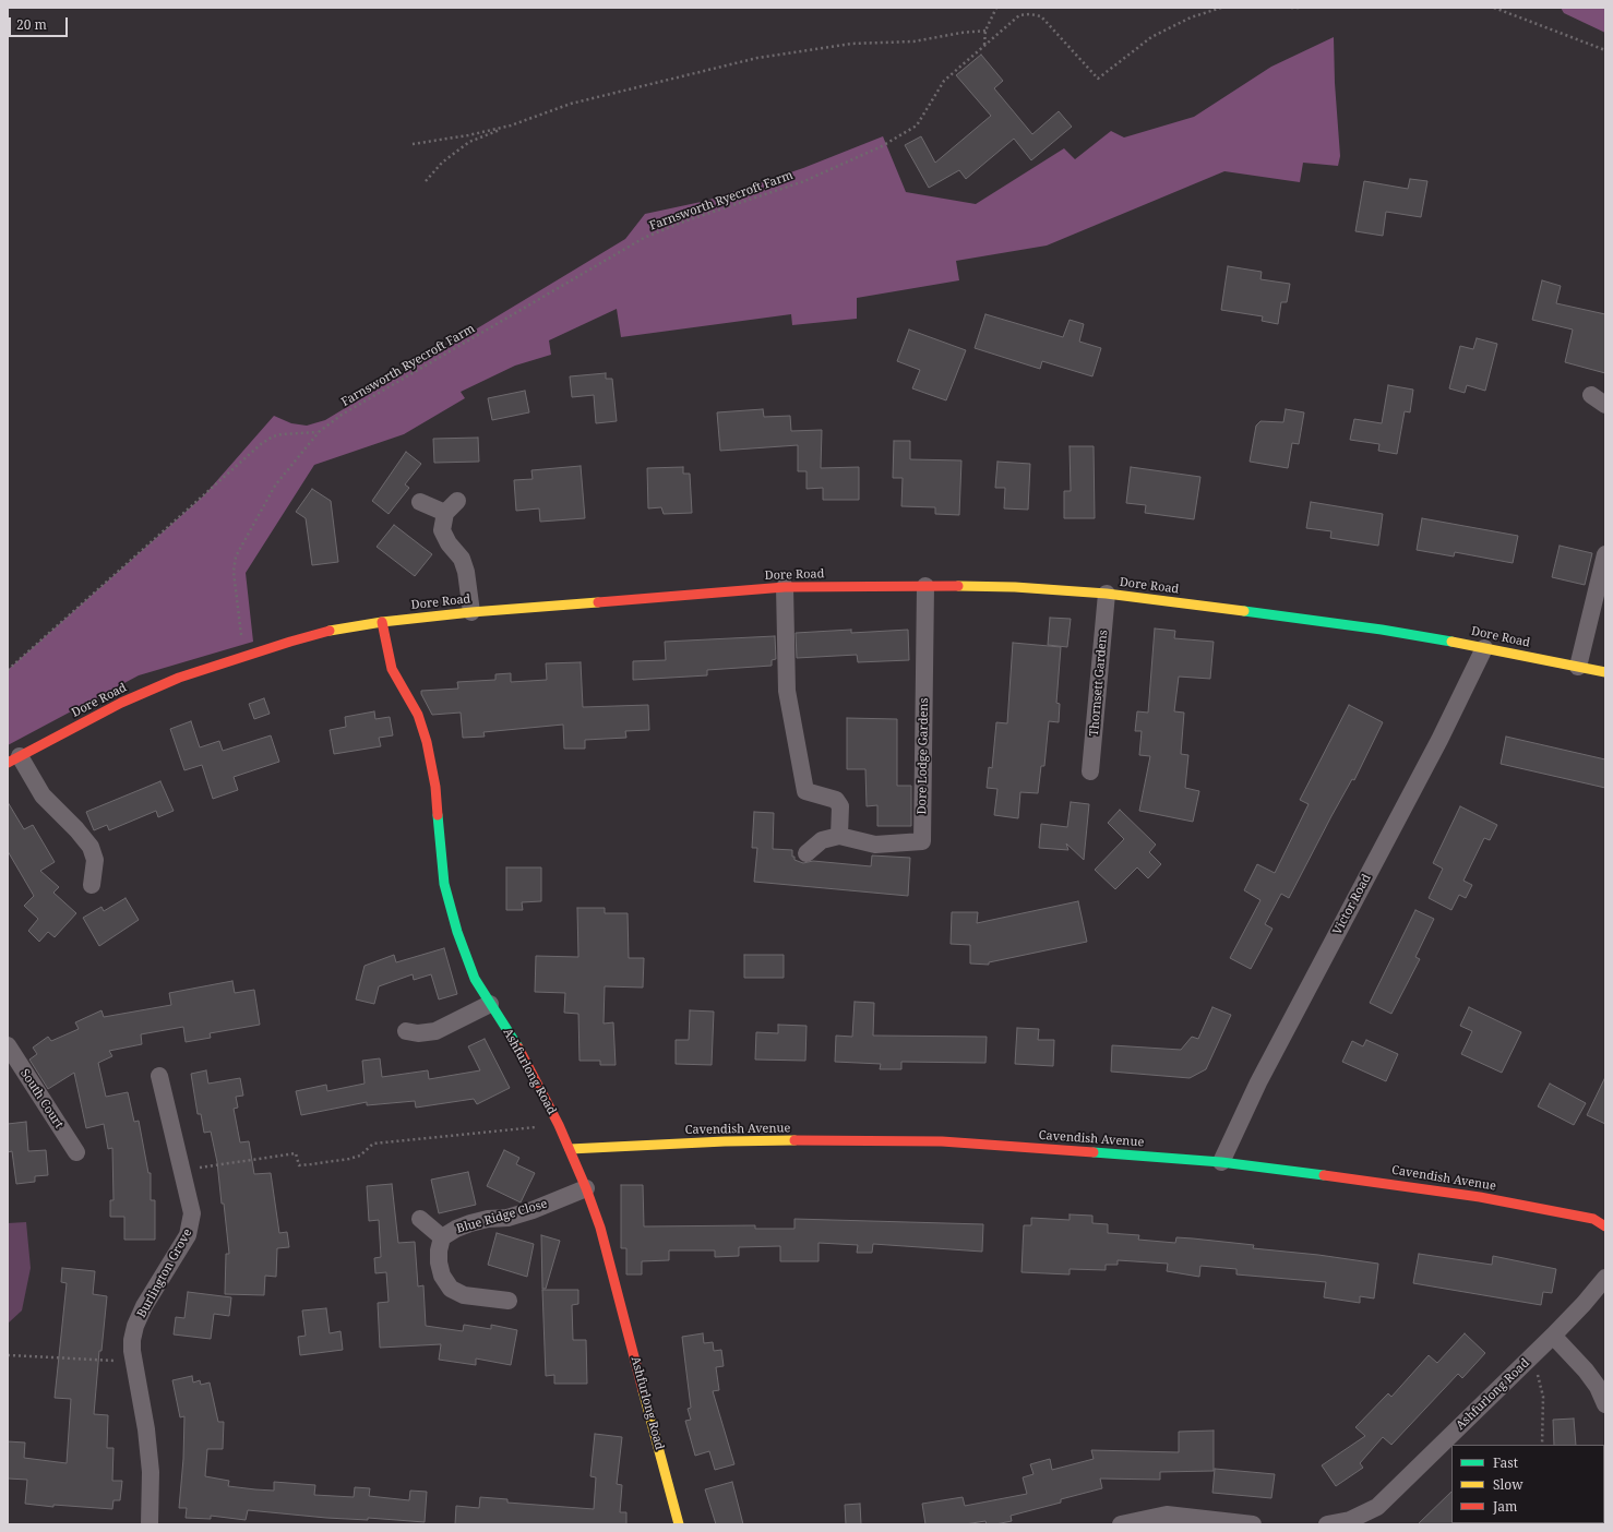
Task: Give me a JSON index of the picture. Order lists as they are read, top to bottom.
{
  "streets": {
    "street": [
      "Dore Road",
      "Thornsett Gardens",
      "Dore Lodge Gardens",
      "Victor Road",
      "Ashfurlong Road",
      "South Court",
      "Cavendish Avenue",
      "Blue Ridge Close",
      "Burlington Grove"
    ],
    "path": ["Farnsworth Ryecroft Farm"]
  },
  "crossings": [
    ["Farnsworth Ryecroft Farm", "Dore Road"],
    ["Dore Road", "Thornsett Gardens"],
    ["Dore Road", "Dore Lodge Gardens"],
    ["Dore Road", "Victor Road"],
    ["Dore Road", "Ashfurlong Road"],
    ["Victor Road", "Cavendish Avenue"],
    ["Ashfurlong Road", "Cavendish Avenue"],
    ["Ashfurlong Road", "Blue Ridge Close"]
  ],
  "legend": ["Fast", "Slow", "Jam"],
  "scale_bar": "20 m"
}
